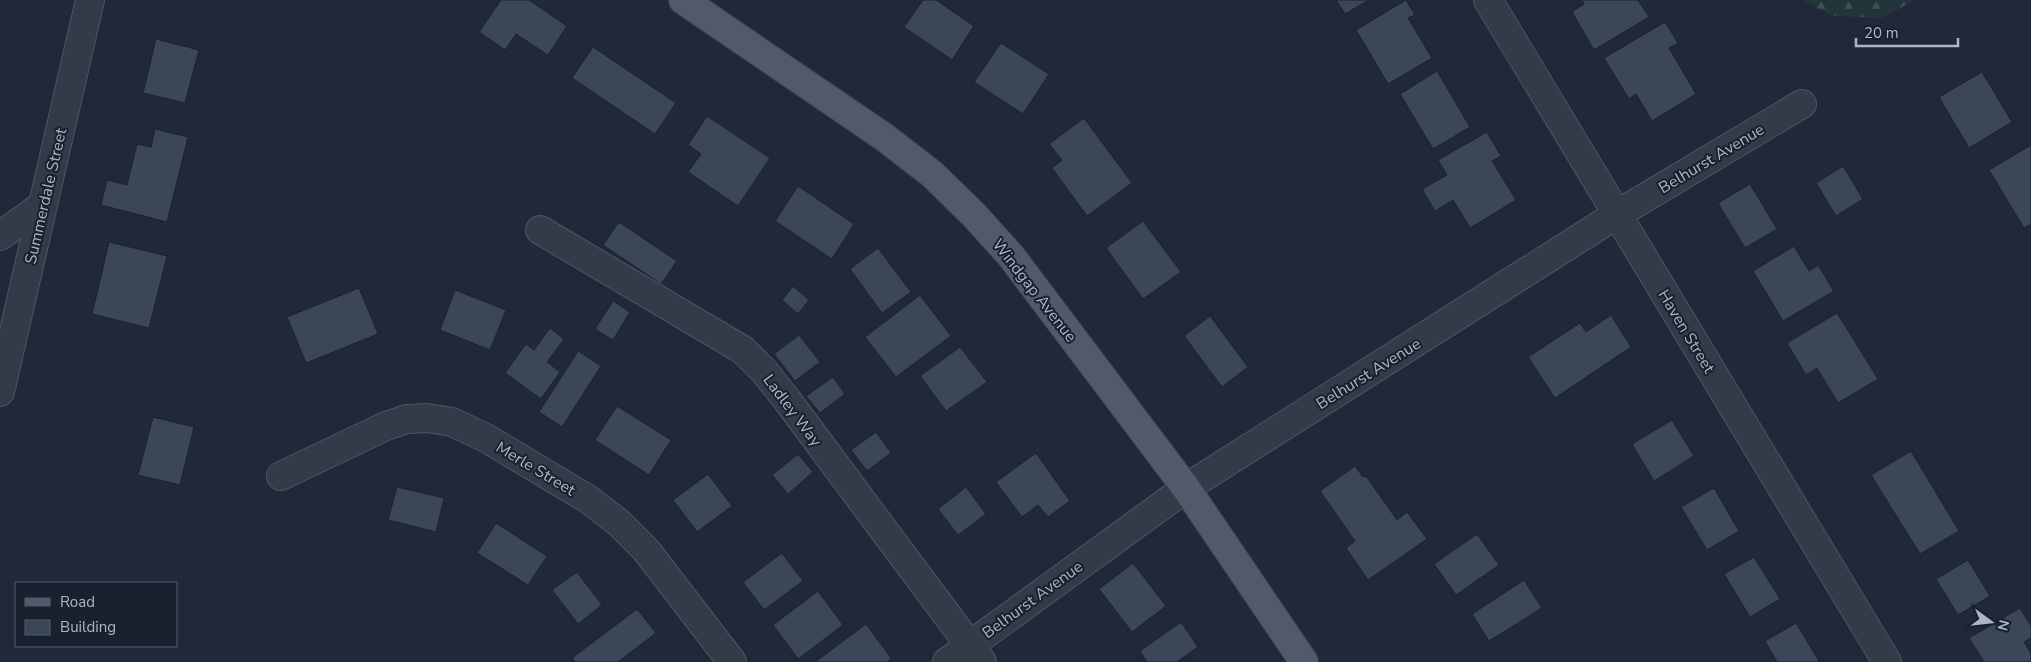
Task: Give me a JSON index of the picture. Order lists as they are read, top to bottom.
{
  "streets": {
    "main road": ["Windgap Avenue"],
    "street": [
      "Belhurst Avenue",
      "Summerdale Street",
      "Haven Street",
      "Ladley Way",
      "Merle Street"
    ]
  },
  "crossings": [
    ["Belhurst Avenue", "Windgap Avenue"],
    ["Belhurst Avenue", "Haven Street"],
    ["Belhurst Avenue", "Ladley Way"]
  ],
  "legend": ["Road", "Building"],
  "scale_bar": "20 m",
  "north": "right"
}
